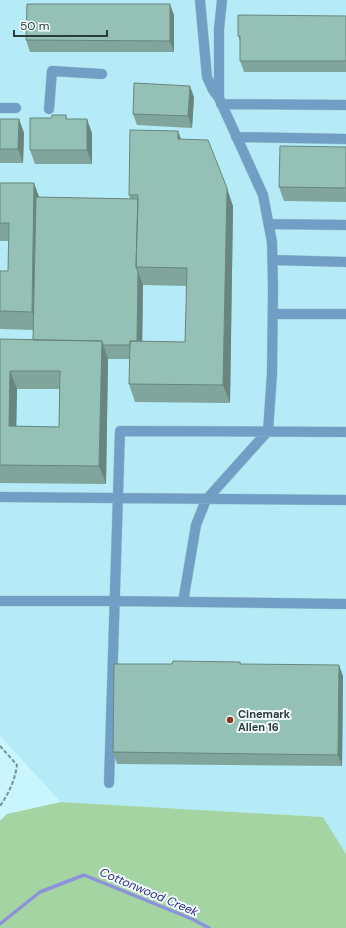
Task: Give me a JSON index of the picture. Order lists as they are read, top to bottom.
{
  "water": ["Cottonwood Creek"],
  "places": ["Cinemark Allen 16"],
  "scale_bar": "50 m"
}
